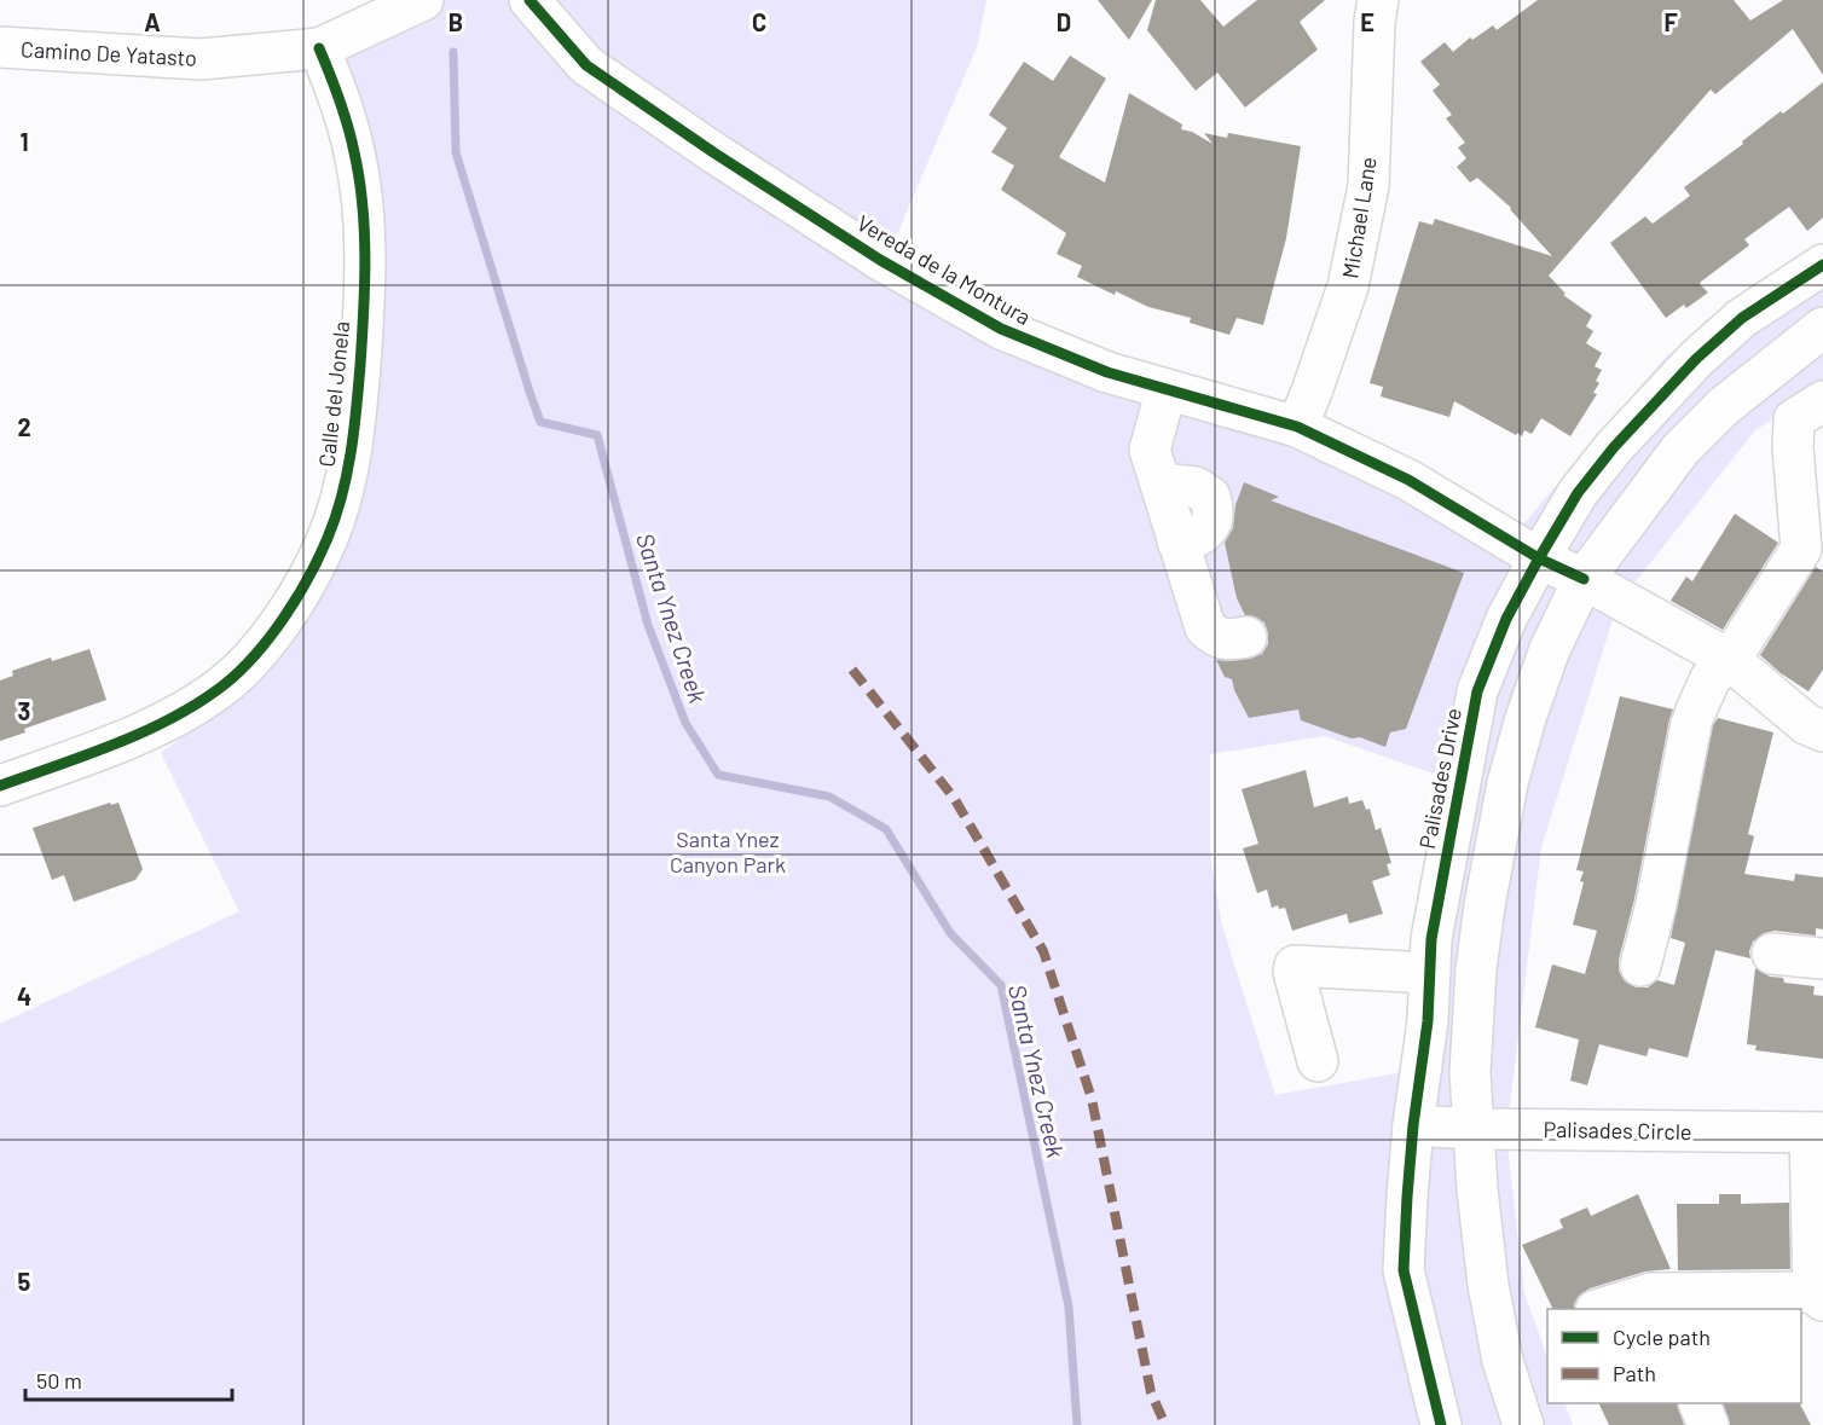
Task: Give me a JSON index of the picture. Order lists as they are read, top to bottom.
{
  "streets": {
    "street": [
      "Camino De Yatasto",
      "Michael Lane",
      "Vereda de la Montura",
      "Calle del Jonela",
      "Palisades Drive",
      "Palisades Circle"
    ]
  },
  "crossings": [
    ["Camino De Yatasto", "Calle del Jonela"],
    ["Michael Lane", "Vereda de la Montura"],
    ["Vereda de la Montura", "Palisades Drive"],
    ["Palisades Drive", "Palisades Circle"]
  ],
  "water": ["Santa Ynez Creek"],
  "parks": ["Santa Ynez Canyon Park"],
  "legend": ["Cycle path", "Path"],
  "scale_bar": "50 m",
  "grid": {
    "columns": [
      "A",
      "B",
      "C",
      "D",
      "E",
      "F"
    ],
    "rows": [
      "1",
      "2",
      "3",
      "4",
      "5"
    ]
  }
}
